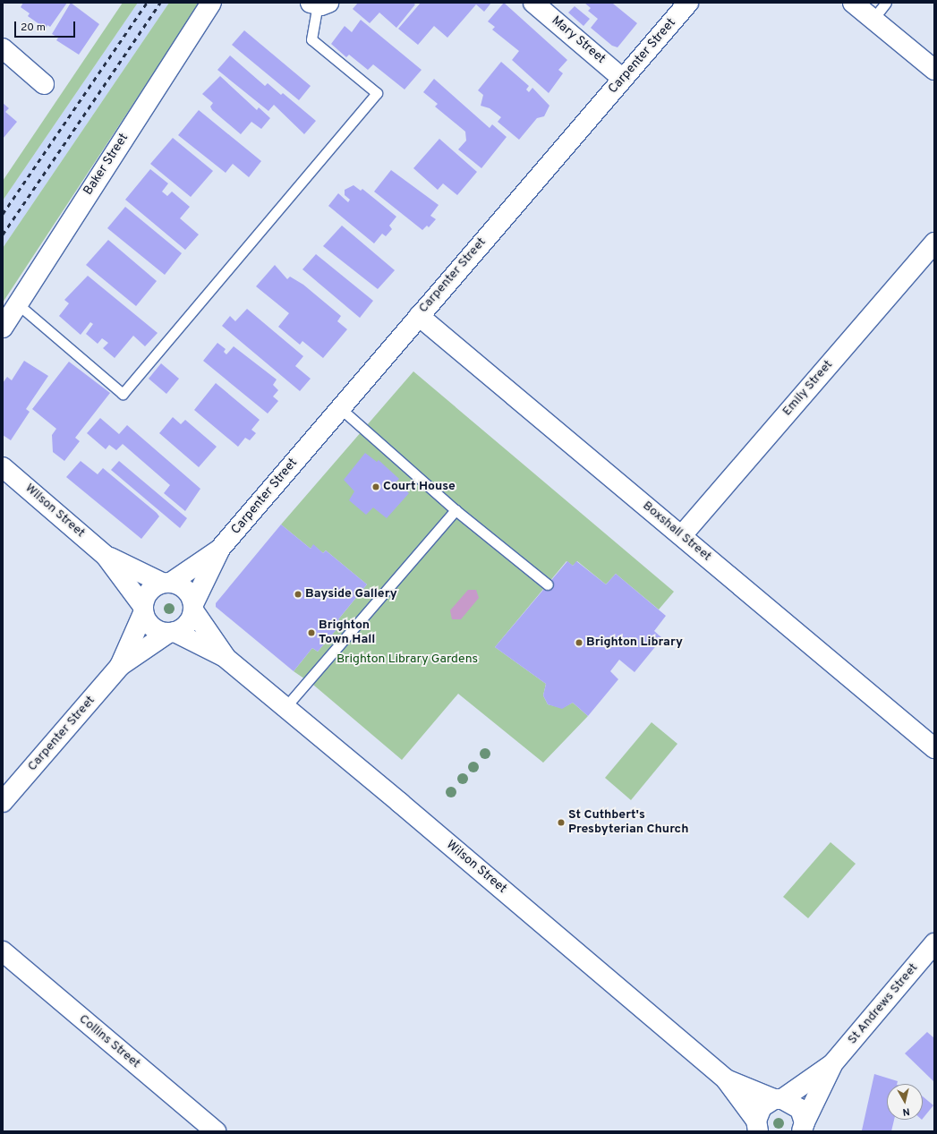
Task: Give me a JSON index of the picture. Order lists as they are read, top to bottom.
{
  "streets": {
    "street": [
      "Mary Street",
      "Carpenter Street",
      "Baker Street",
      "Emily Street",
      "Wilson Street",
      "Boxshall Street",
      "St Andrews Street",
      "Collins Street"
    ]
  },
  "crossings": [
    ["Mary Street", "Carpenter Street"],
    ["Carpenter Street", "Wilson Street"],
    ["Carpenter Street", "Boxshall Street"],
    ["Emily Street", "Boxshall Street"],
    ["Wilson Street", "St Andrews Street"]
  ],
  "parks": ["Brighton Library Gardens"],
  "places": [
    "Court House",
    "Bayside Gallery",
    "Brighton Town Hall",
    "Brighton Library",
    "St Cuthbert's Presbyterian Church"
  ],
  "scale_bar": "20 m",
  "north": "bottom"
}
